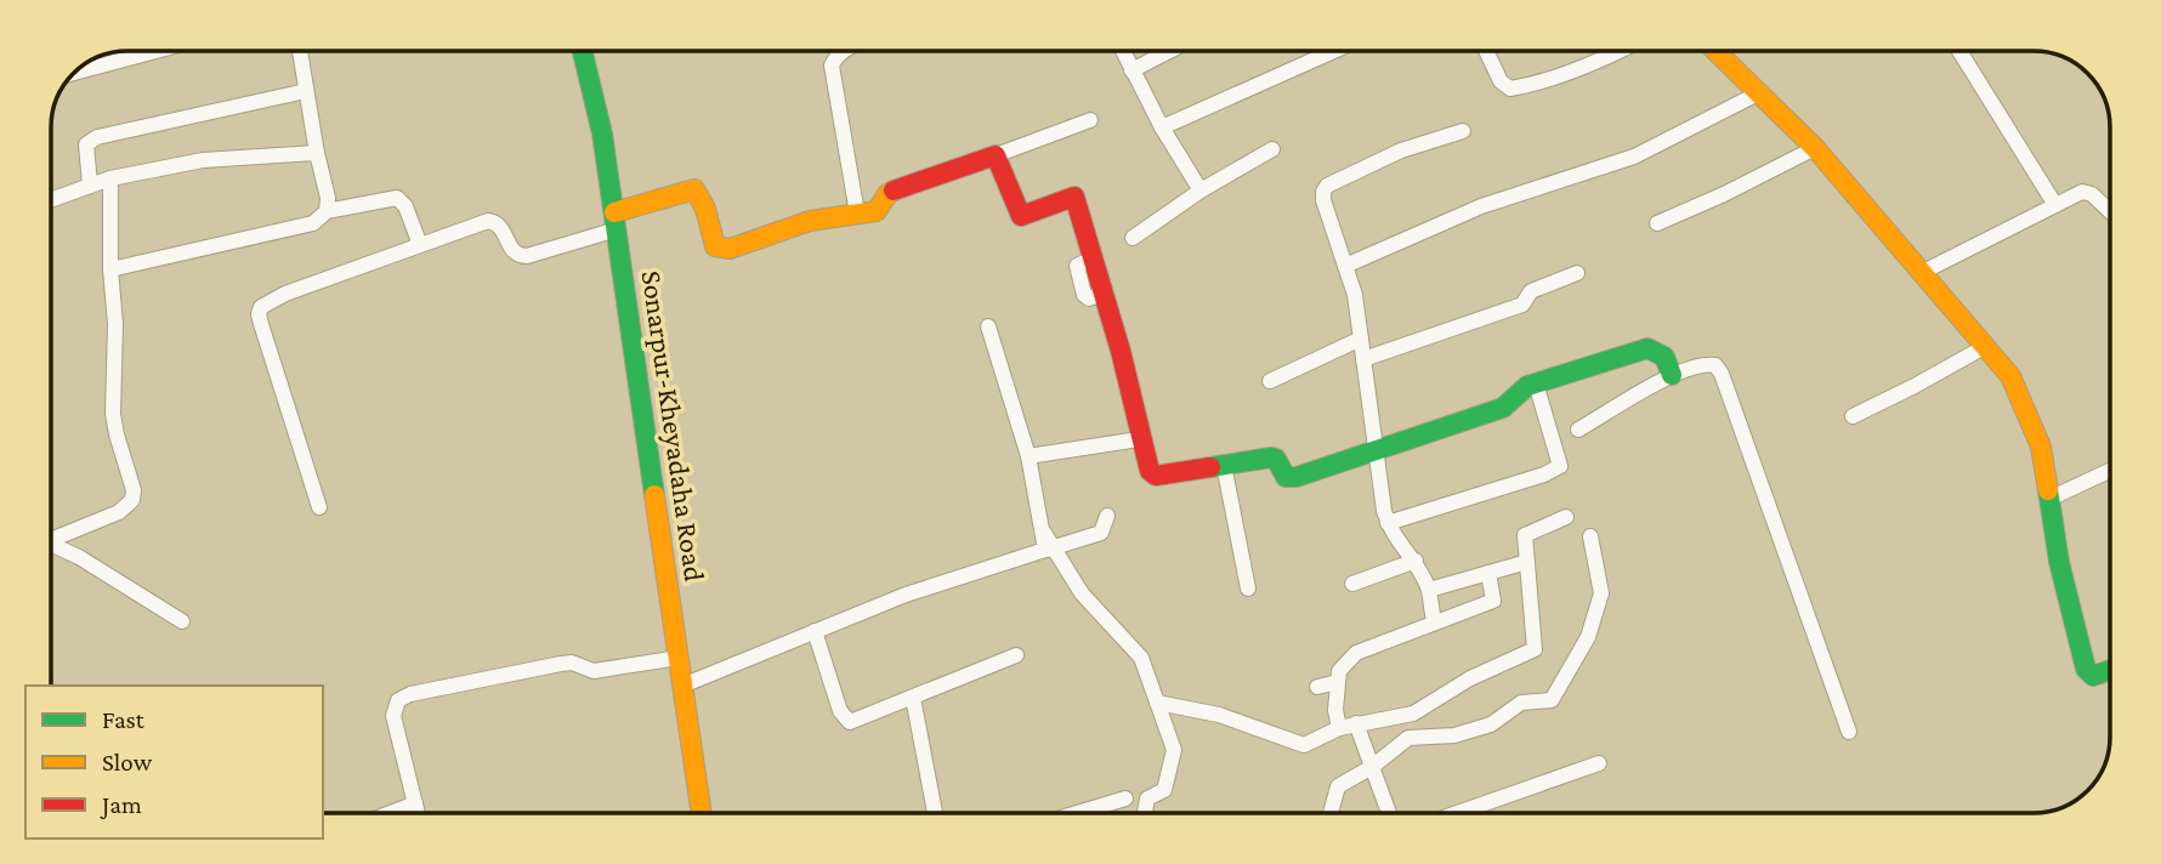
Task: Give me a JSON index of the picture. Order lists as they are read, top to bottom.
{
  "streets": {
    "street": ["Sonarpur-Kheyadaha Road"]
  },
  "legend": ["Fast", "Slow", "Jam"]
}
